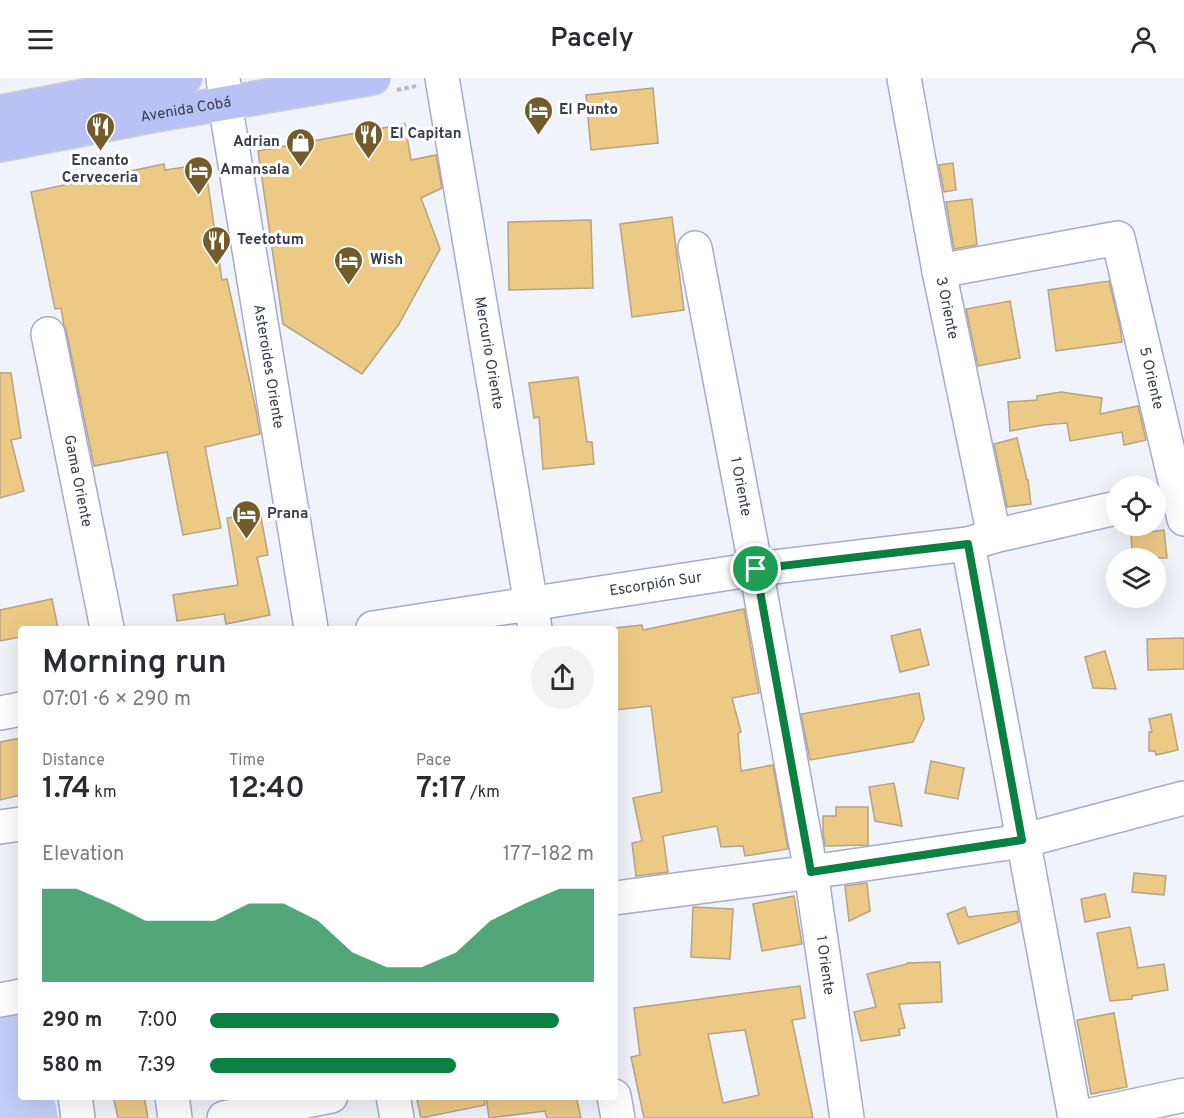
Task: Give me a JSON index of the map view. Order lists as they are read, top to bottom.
{
  "streets": {
    "main road": ["Avenida Cobá"],
    "street": [
      "3 Oriente",
      "Mercurio Oriente",
      "Asteroides Oriente",
      "5 Oriente",
      "Gama Oriente",
      "1 Oriente",
      "Escorpión Sur"
    ]
  },
  "crossings": [
    ["Avenida Cobá", "Asteroides Oriente"],
    ["3 Oriente", "5 Oriente"],
    ["3 Oriente", "Escorpión Sur"],
    ["Mercurio Oriente", "Escorpión Sur"],
    ["1 Oriente", "Escorpión Sur"]
  ],
  "places": {
    "hotel": [
      "El Punto",
      "Amansala",
      "Wish",
      "Prana"
    ],
    "restaurant": ["Encanto Cerveceria", "El Capitan", "Teetotum"],
    "shop": ["Adrian"]
  },
  "page": {
    "header": "Pacely",
    "heading": ["Morning run", "07:01 · 6 × 290 m"],
    "stats": [
      ["Distance", "1.74 km"],
      ["Time", "12:40"],
      ["Pace", "7:17 /km"]
    ],
    "chart": ["Elevation", "177–182 m"],
    "list": [
      {
        "name": "290 m",
        "note": "7:00"
      },
      {
        "name": "580 m",
        "note": "7:39"
      }
    ]
  }
}
